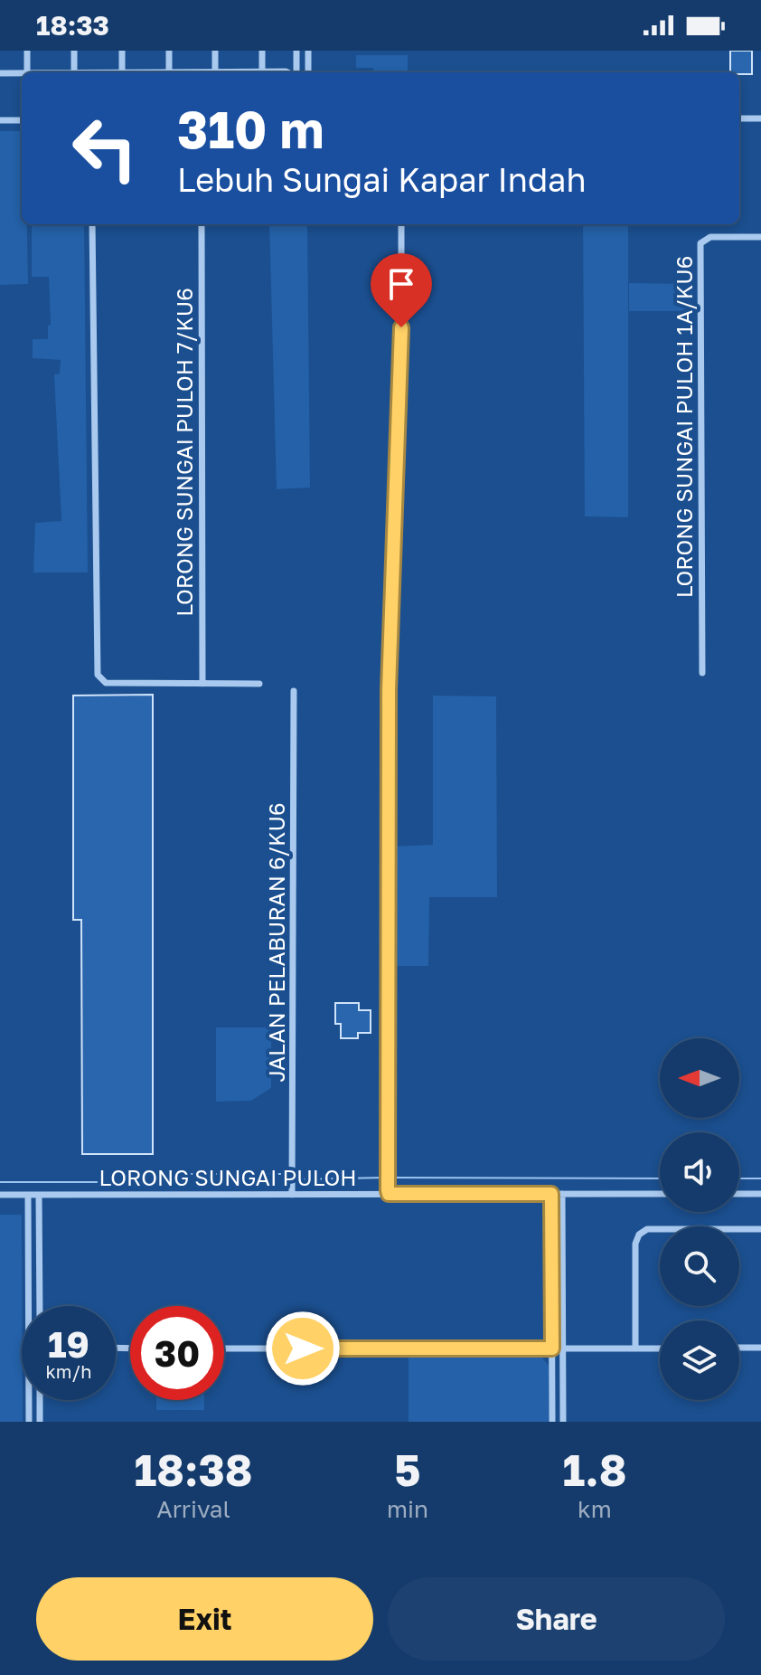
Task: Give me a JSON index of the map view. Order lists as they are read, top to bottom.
{
  "streets": {
    "street": [
      "LORONG SUNGAI PULOH 1A/KU6",
      "LORONG SUNGAI PULOH 7/KU6",
      "JALAN PELABURAN 6/KU6",
      "LORONG SUNGAI PULOH"
    ]
  },
  "crossings": [
    ["JALAN PELABURAN 6/KU6", "LORONG SUNGAI PULOH"]
  ],
  "north": "left",
  "page": {
    "status": "18:33",
    "turn": ["310 m", "Lebuh Sungai Kapar Indah"],
    "speed": "19 km/h",
    "limit": "30",
    "eta": [
      "18:38",
      "Arrival",
      "5",
      "min",
      "1.8",
      "km"
    ],
    "buttons": ["Exit", "Share"]
  }
}
